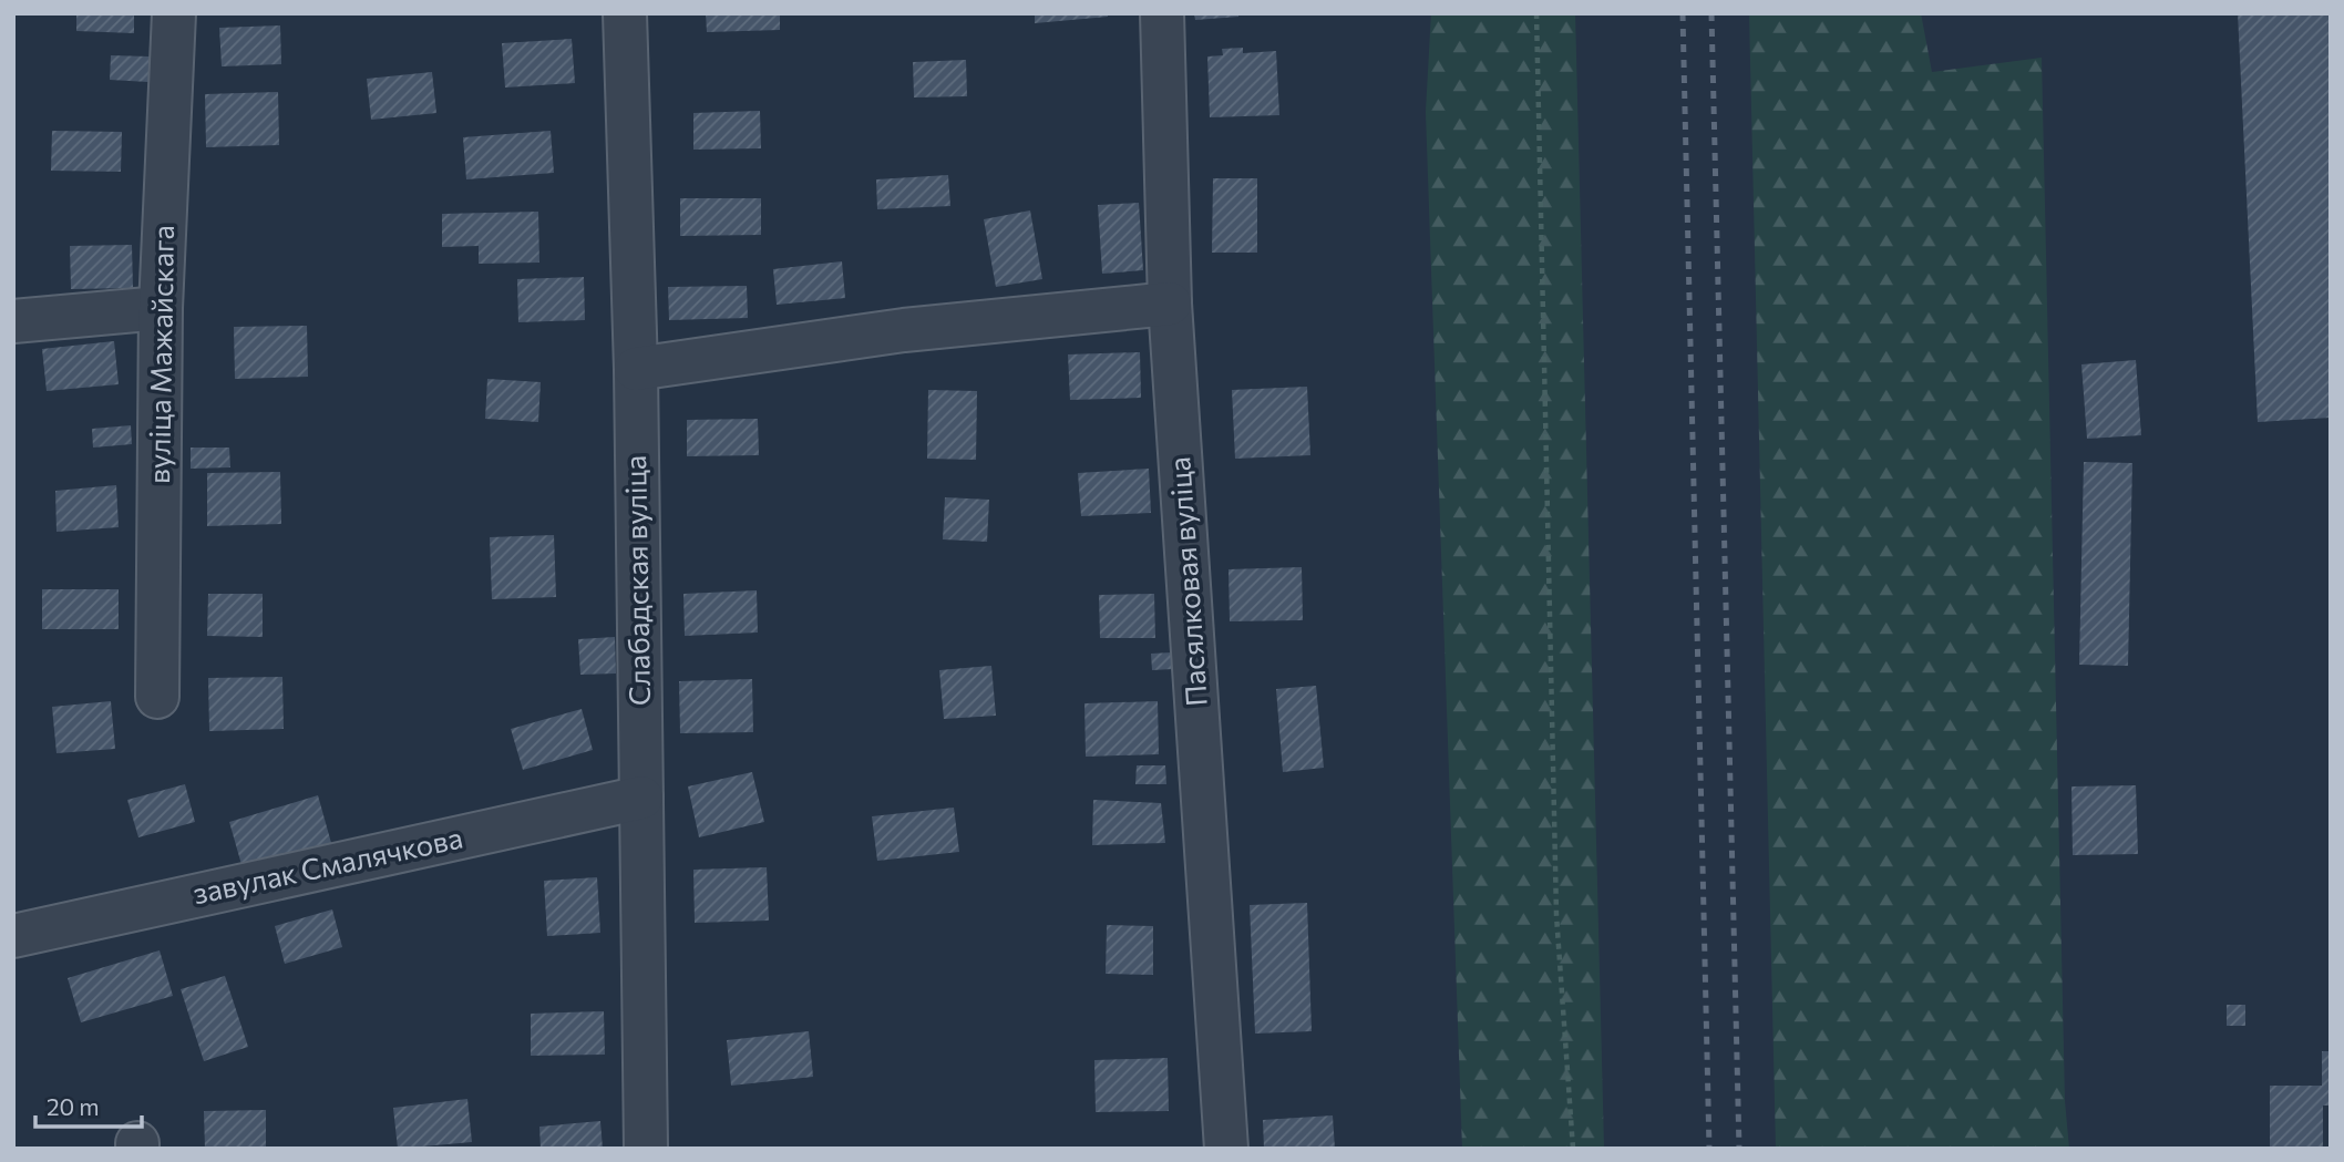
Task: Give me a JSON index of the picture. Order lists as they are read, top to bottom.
{
  "streets": {
    "street": [
      "вуліца Мажайскага",
      "Слабадская вуліца",
      "Пасялковая вуліца",
      "завулак Смалячкова"
    ]
  },
  "crossings": [
    ["Слабадская вуліца", "завулак Смалячкова"]
  ],
  "scale_bar": "20 m"
}
